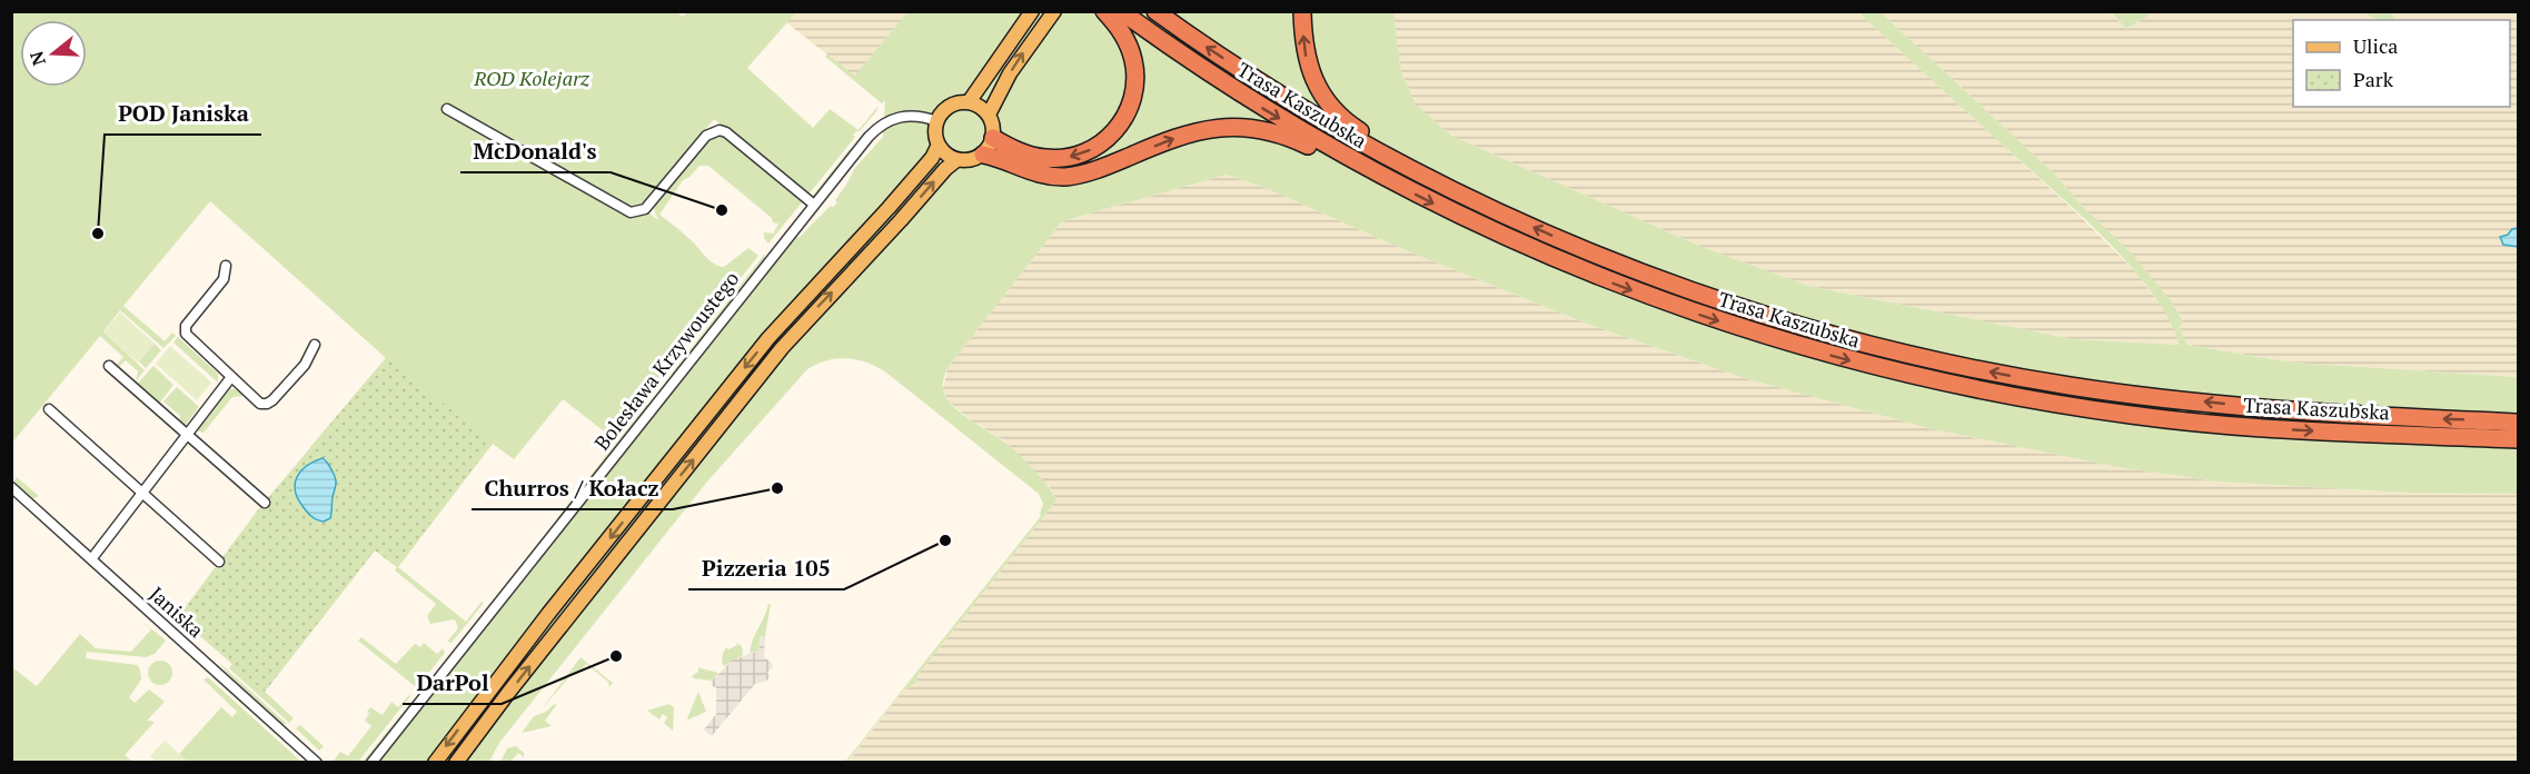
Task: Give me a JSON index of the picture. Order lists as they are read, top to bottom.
{
  "streets": {
    "highway": ["Trasa Kaszubska"],
    "street": ["Bolesława Krzywoustego", "Janiska"]
  },
  "parks": ["ROD Kolejarz"],
  "places": [
    "McDonald's",
    "POD Janiska",
    "Churros / Kołacz",
    "Pizzeria 105",
    "DarPol"
  ],
  "legend": ["Ulica", "Park"],
  "north": "left"
}
